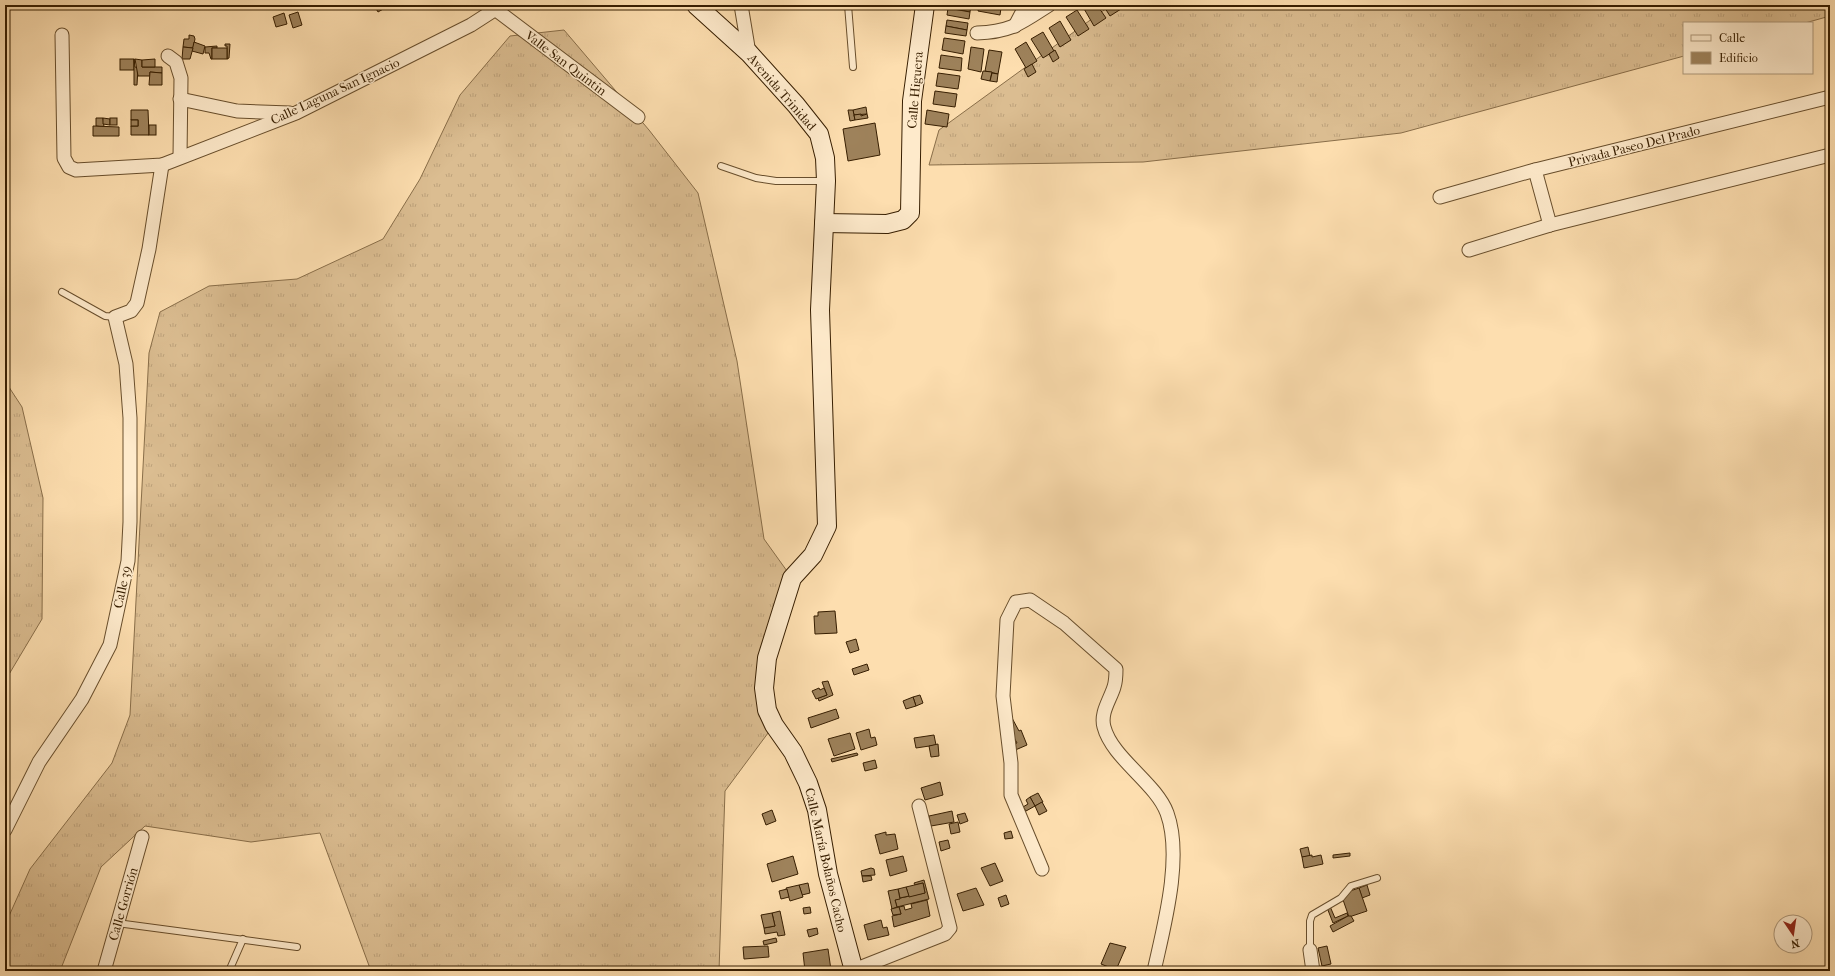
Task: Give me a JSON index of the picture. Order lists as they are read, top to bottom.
{
  "streets": {
    "street": [
      "Valle San Quintin",
      "Calle Higuera",
      "Calle Laguna San Ignacio",
      "Avenida Trinidad",
      "Privada Paseo Del Prado",
      "Calle 39",
      "Calle María Bolaños Cacho",
      "Calle Gorrión"
    ]
  },
  "crossings": [
    ["Valle San Quintin", "Calle Laguna San Ignacio"],
    ["Calle Higuera", "Avenida Trinidad"],
    ["Calle Higuera", "Calle María Bolaños Cacho"],
    ["Avenida Trinidad", "Calle María Bolaños Cacho"]
  ],
  "legend": ["Calle", "Edificio"],
  "north": "bottom"
}
